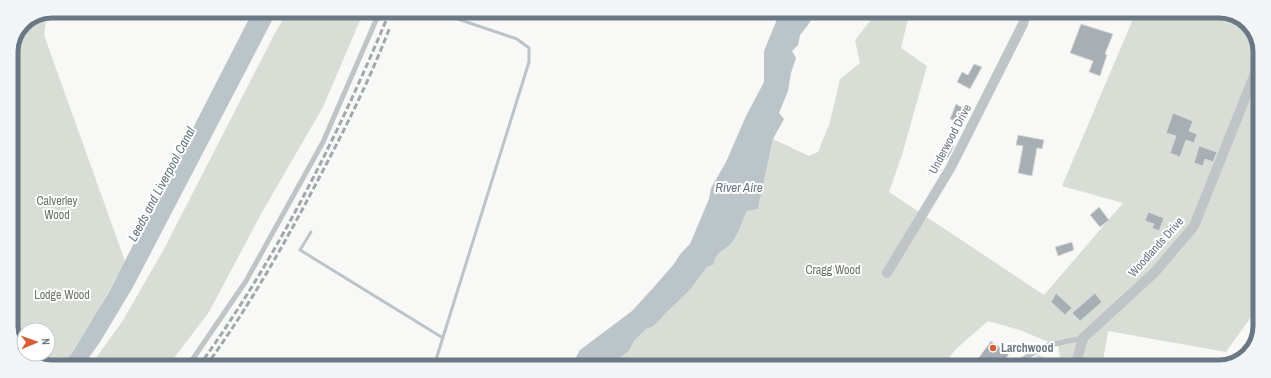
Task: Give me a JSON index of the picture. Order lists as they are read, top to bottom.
{
  "streets": {
    "street": ["Underwood Drive", "Woodlands Drive"]
  },
  "water": ["Leeds and Liverpool Canal", "River Aire"],
  "parks": ["Calverley Wood", "Cragg Wood", "Lodge Wood"],
  "places": ["Larchwood"],
  "north": "right"
}
